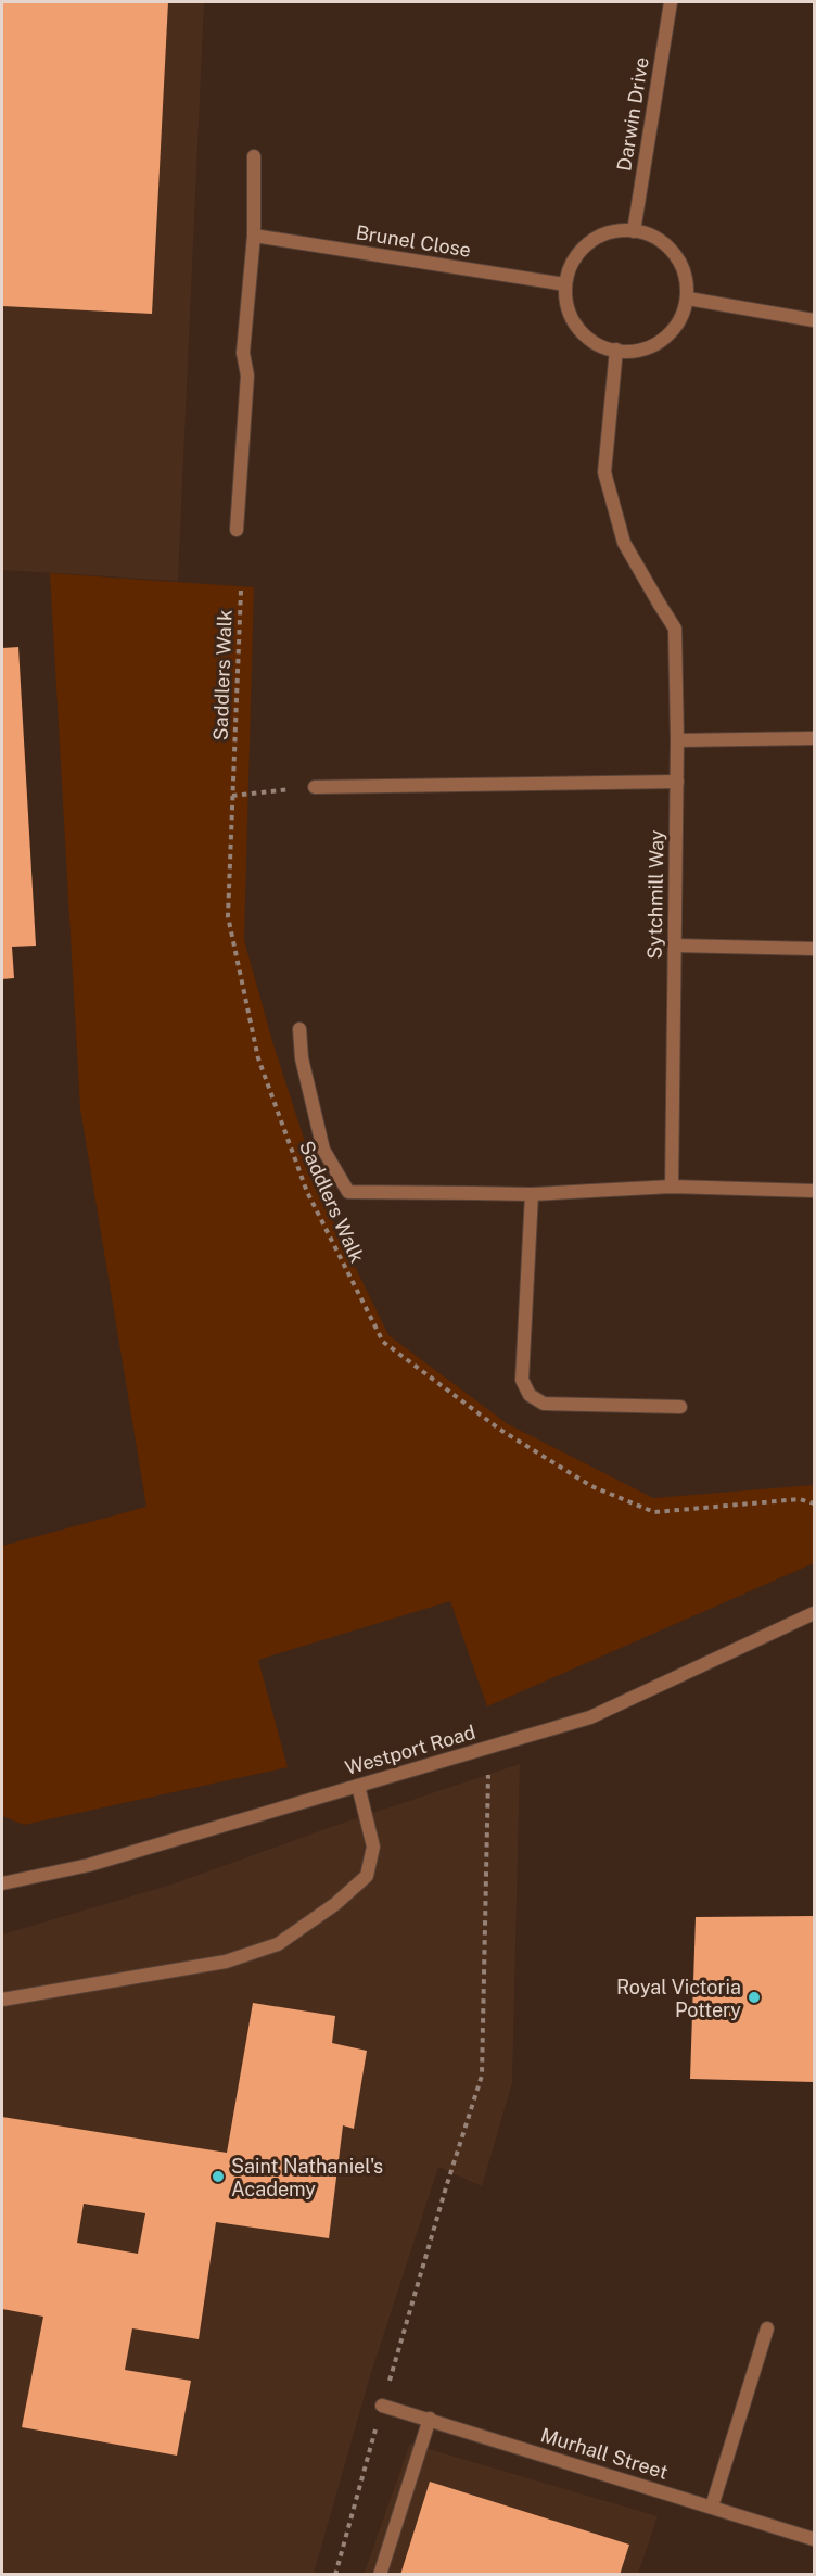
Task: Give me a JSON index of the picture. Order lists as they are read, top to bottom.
{
  "streets": {
    "street": [
      "Darwin Drive",
      "Brunel Close",
      "Sytchmill Way",
      "Westport Road",
      "Murhall Street"
    ],
    "path": ["Saddlers Walk"]
  },
  "crossings": [
    ["Darwin Drive", "Brunel Close"],
    ["Darwin Drive", "Sytchmill Way"],
    ["Brunel Close", "Sytchmill Way"]
  ],
  "places": ["Royal Victoria Pottery", "Saint Nathaniel's Academy"]
}
